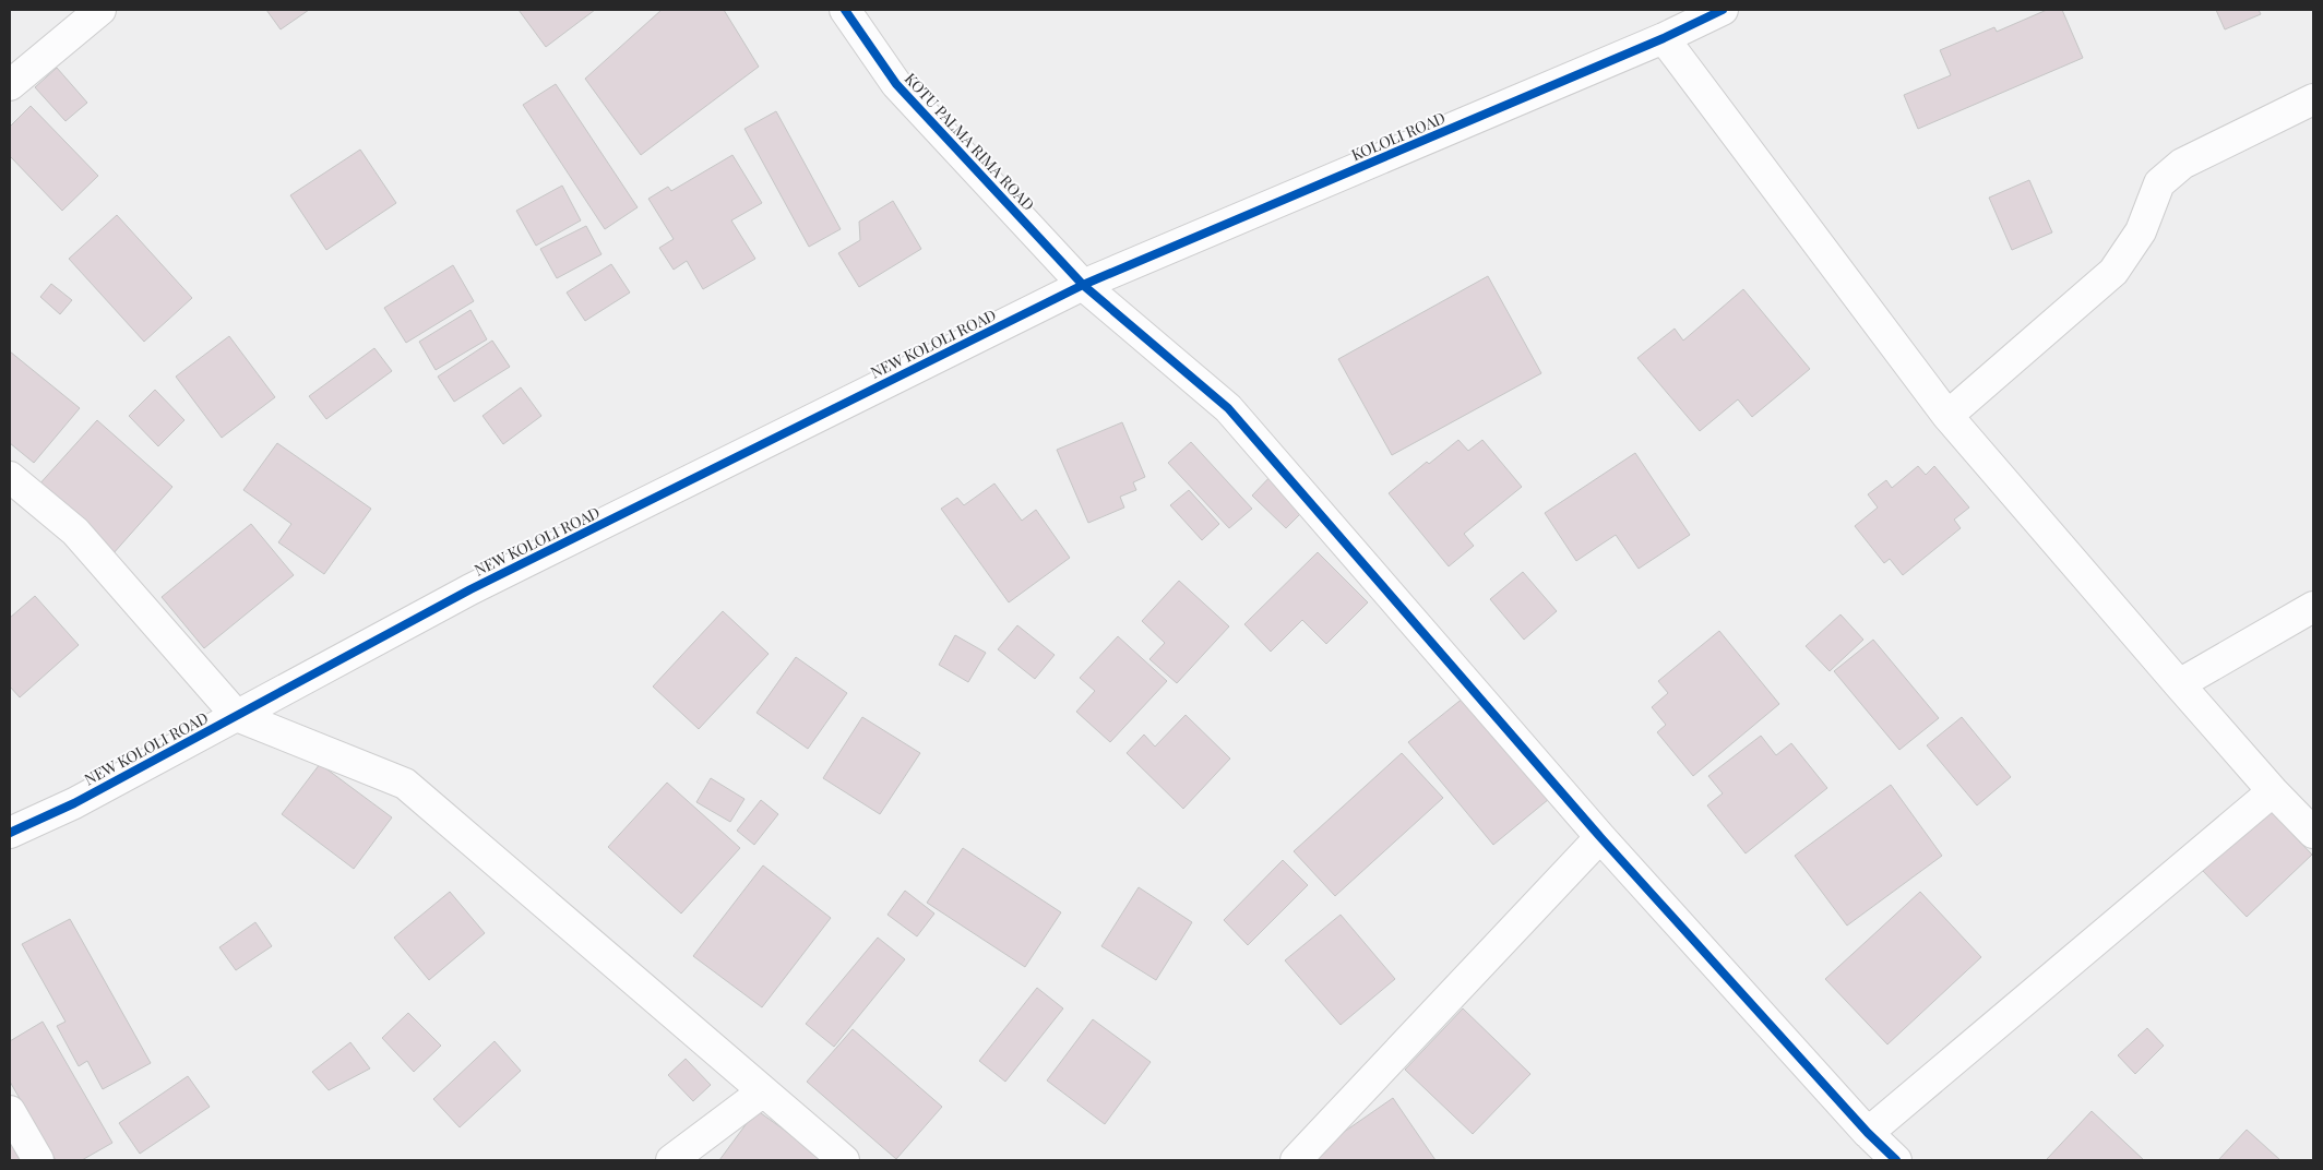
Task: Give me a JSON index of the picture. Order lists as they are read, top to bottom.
{
  "streets": {
    "street": ["KOLOLI ROAD", "KOTU PALMA RIMA ROAD", "NEW KOLOLI ROAD"]
  },
  "crossings": [
    ["KOLOLI ROAD", "KOTU PALMA RIMA ROAD"],
    ["KOLOLI ROAD", "NEW KOLOLI ROAD"],
    ["KOTU PALMA RIMA ROAD", "NEW KOLOLI ROAD"]
  ]
}
